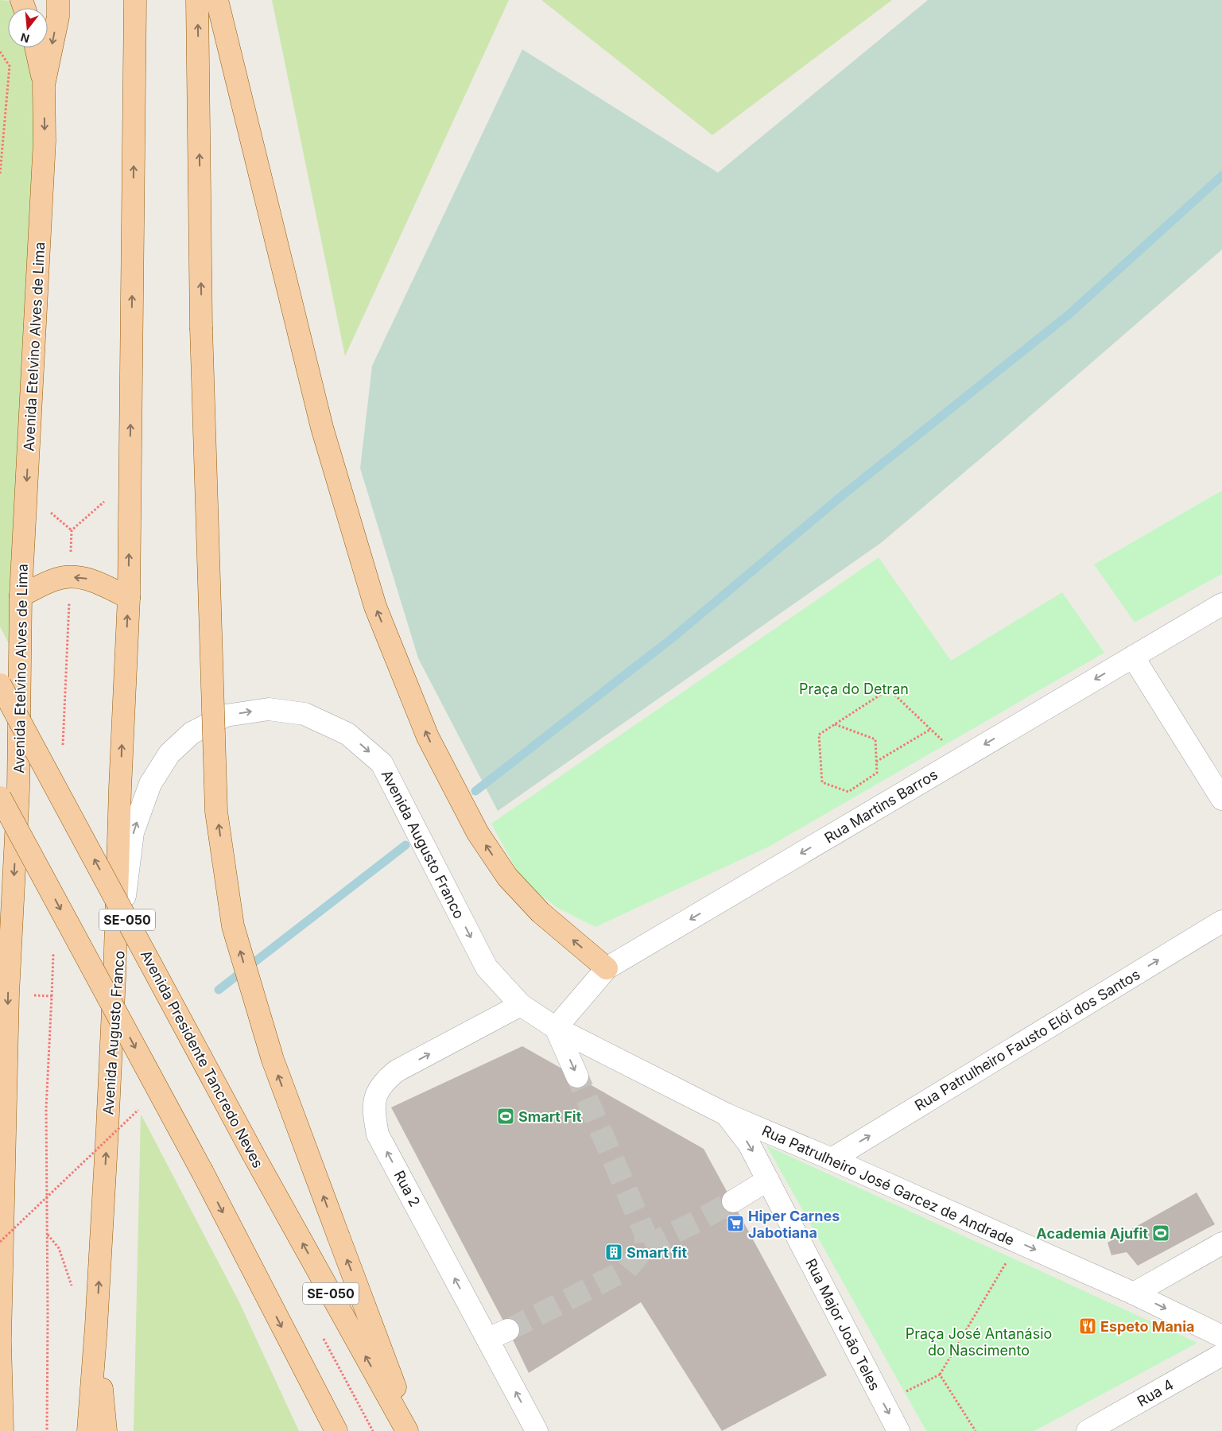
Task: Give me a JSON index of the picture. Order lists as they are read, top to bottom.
{
  "streets": {
    "main road": [
      "Avenida Etelvino Alves de Lima",
      "Avenida Augusto Franco",
      "SE-050",
      "Avenida Presidente Tancredo Neves"
    ],
    "street": [
      "Rua Martins Barros",
      "Rua Patrulheiro Fausto Elói dos Santos",
      "Rua Patrulheiro José Garcez de Andrade",
      "Rua 2",
      "Rua Major João Teles",
      "Rua 4"
    ]
  },
  "crossings": [
    ["Rua Martins Barros", "Avenida Augusto Franco"],
    ["Avenida Augusto Franco", "Rua Patrulheiro José Garcez de Andrade"],
    ["Avenida Augusto Franco", "Rua 2"],
    ["Avenida Augusto Franco", "Rua Major João Teles"],
    ["Rua Patrulheiro Fausto Elói dos Santos", "Rua Patrulheiro José Garcez de Andrade"],
    ["Rua Patrulheiro José Garcez de Andrade", "Rua Major João Teles"]
  ],
  "one_way": ["Rua Martins Barros", "Rua Patrulheiro Fausto Elói dos Santos", "Rua Patrulheiro José Garcez de Andrade"],
  "parks": ["Praça do Detran", "Praça José Antanásio do Nascimento"],
  "places": {
    "sports": ["Smart Fit", "Academia Ajufit"],
    "supermarket": ["Hiper Carnes Jabotiana"],
    "building": ["Smart fit"],
    "restaurant": ["Espeto Mania"]
  },
  "north": "bottom"
}
